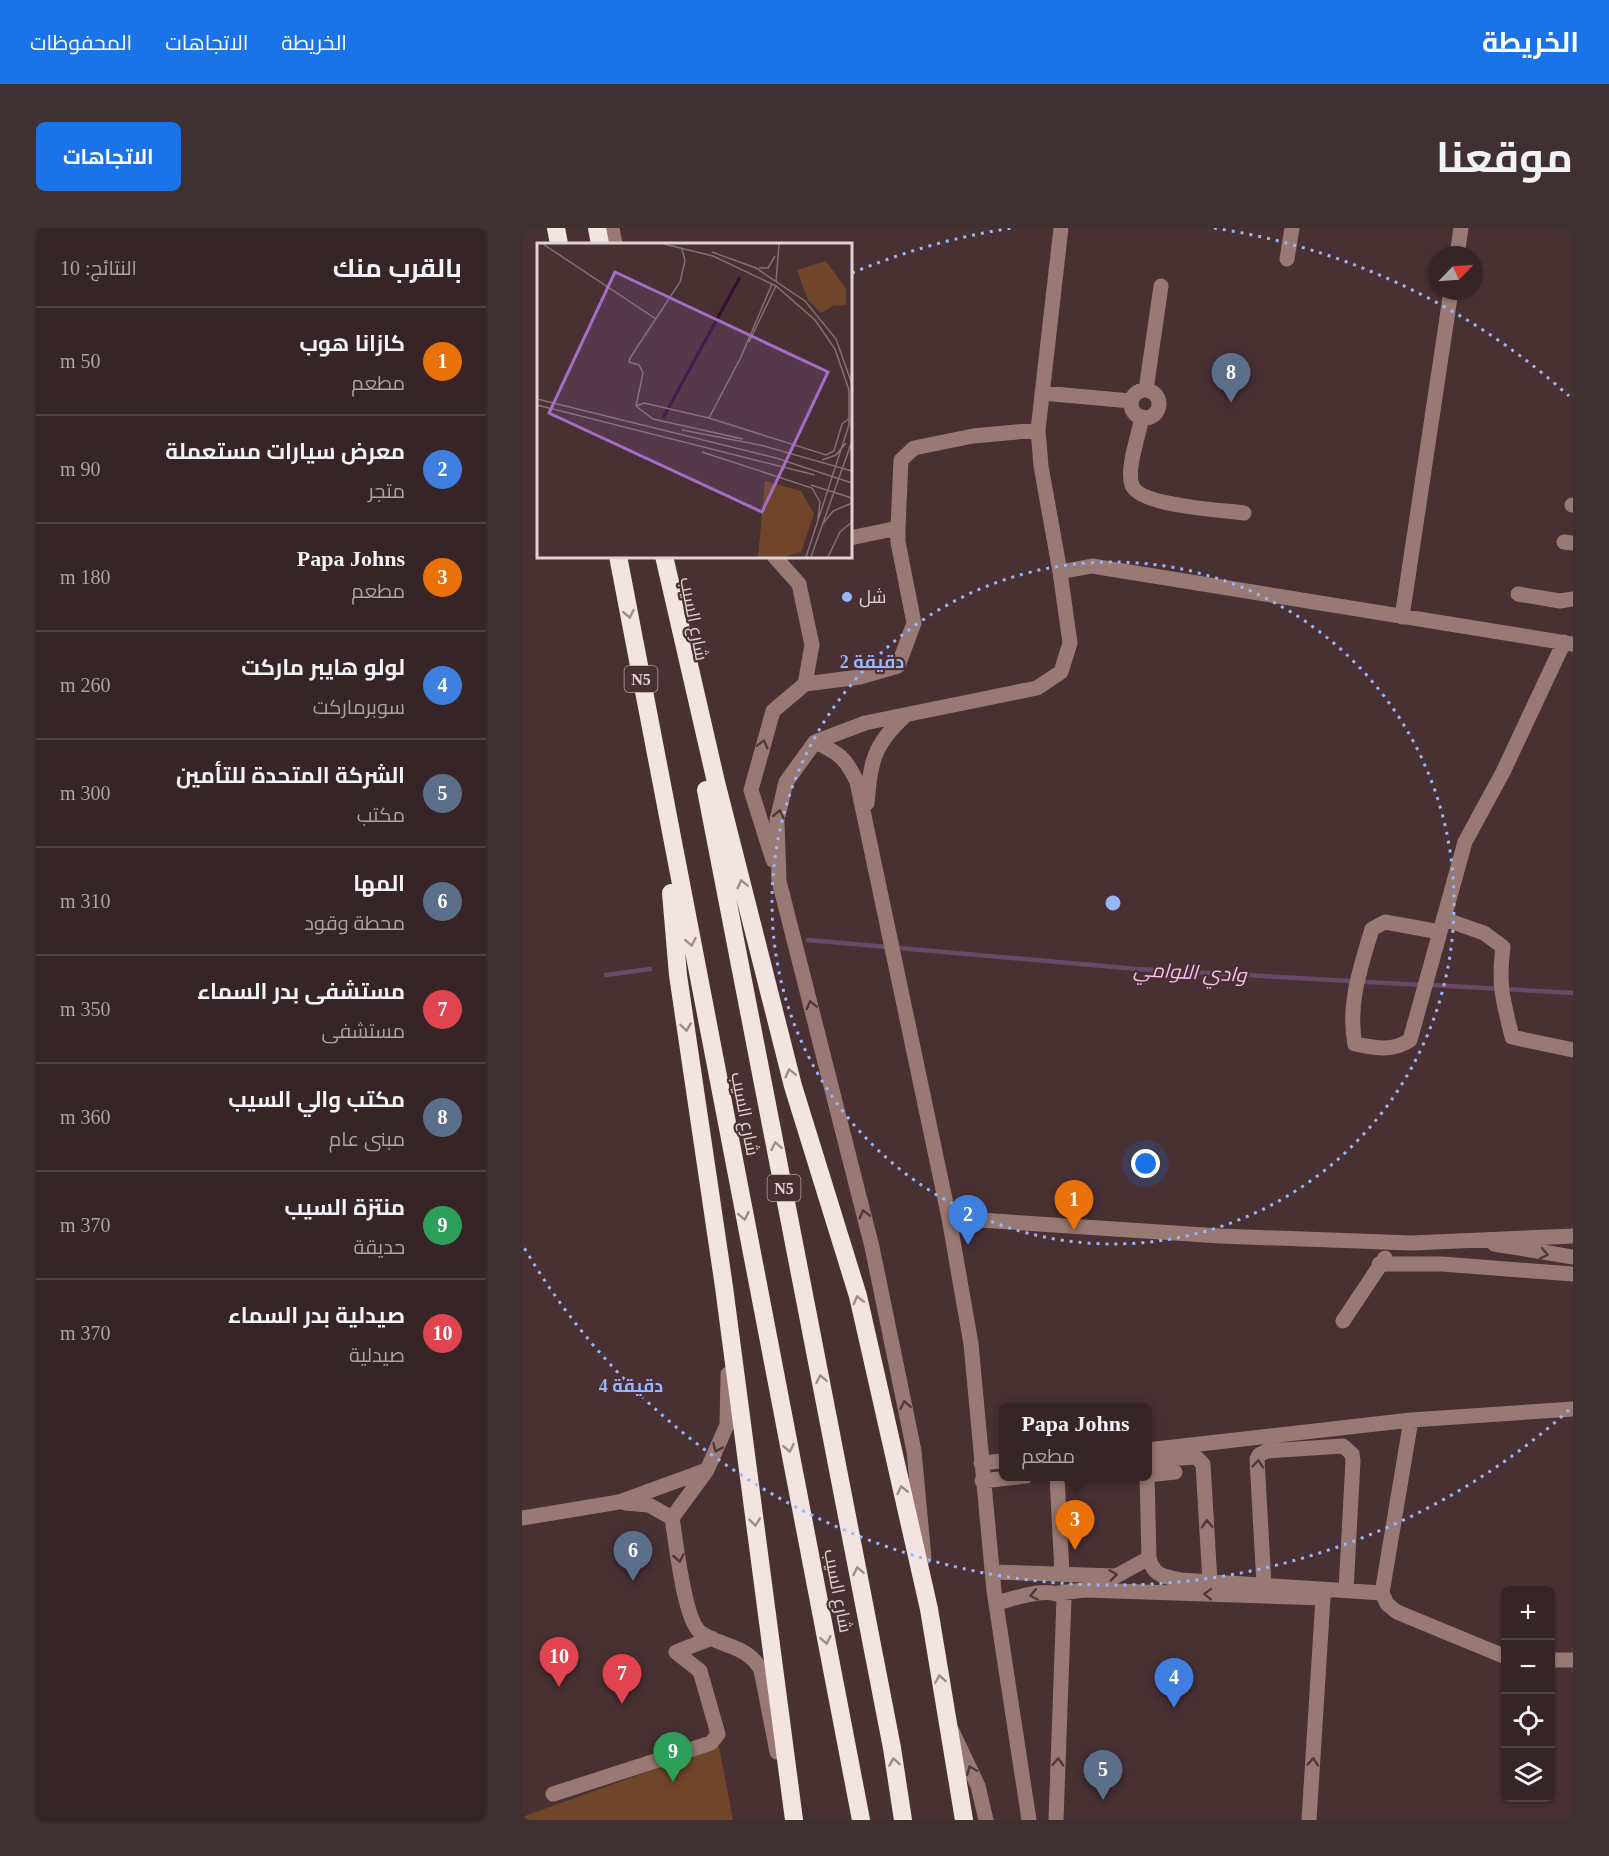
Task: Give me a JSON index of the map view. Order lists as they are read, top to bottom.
{
  "streets": {
    "highway": ["شارع السيب", "N5"]
  },
  "water": ["وادي اللوامي"],
  "places": ["شل"],
  "north": "top right",
  "page": {
    "header": "الخريطة",
    "nav": ["الخريطة", "الاتجاهات", "المحفوظات"],
    "title": "موقعنا",
    "buttons": "الاتجاهات",
    "heading": ["بالقرب منك", "النتائج: 10"],
    "list": [
      {
        "mark": "1",
        "name": "كازانا هوب",
        "note": "مطعم",
        "value": "50 m"
      },
      {
        "mark": "2",
        "name": "معرض سيارات مستعملة",
        "note": "متجر",
        "value": "90 m"
      },
      {
        "mark": "3",
        "name": "Papa Johns",
        "note": "مطعم",
        "value": "180 m"
      },
      {
        "mark": "4",
        "name": "لولو هايبر ماركت",
        "note": "سوبرماركت",
        "value": "260 m"
      },
      {
        "mark": "5",
        "name": "الشركة المتحدة للتأمين",
        "note": "مكتب",
        "value": "300 m"
      },
      {
        "mark": "6",
        "name": "المها",
        "note": "محطة وقود",
        "value": "310 m"
      },
      {
        "mark": "7",
        "name": "مستشفى بدر السماء",
        "note": "مستشفى",
        "value": "350 m"
      },
      {
        "mark": "8",
        "name": "مكتب والي السيب",
        "note": "مبنى عام",
        "value": "360 m"
      },
      {
        "mark": "9",
        "name": "منتزة السيب",
        "note": "حديقة",
        "value": "370 m"
      },
      {
        "mark": "10",
        "name": "صيدلية بدر السماء",
        "note": "صيدلية",
        "value": "370 m"
      }
    ],
    "pins": [
      "8",
      "1",
      "2",
      "3",
      "6",
      "10",
      "7",
      "4",
      "9",
      "5"
    ],
    "popup": ["Papa Johns", "مطعم"],
    "map_buttons": ["+", "−"]
  },
  "rings": ["2 دقيقة", "4 دقيقة"]
}
